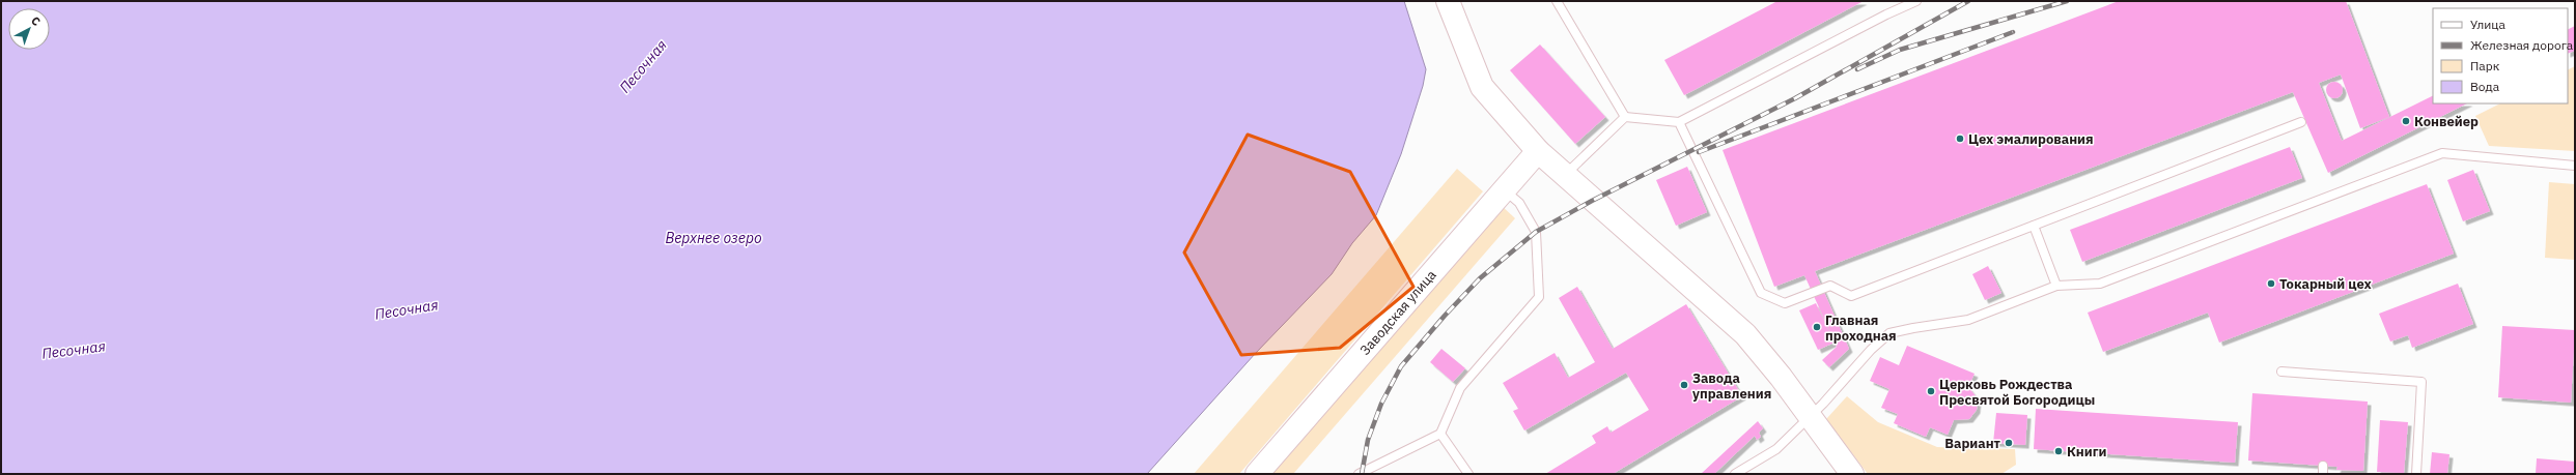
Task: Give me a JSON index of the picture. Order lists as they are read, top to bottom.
{
  "streets": {
    "main road": ["Заводская улица"]
  },
  "water": ["Песочная", "Верхнее озеро"],
  "places": [
    "Конвейер",
    "Цех эмалирования",
    "Токарный цех",
    "Главная проходная",
    "Завода управления",
    "Церковь Рождества Пресвятой Богородицы",
    "Вариант",
    "Книги"
  ],
  "legend": [
    "Улица",
    "Железная дорога",
    "Парк",
    "Вода"
  ],
  "north": "top right"
}
